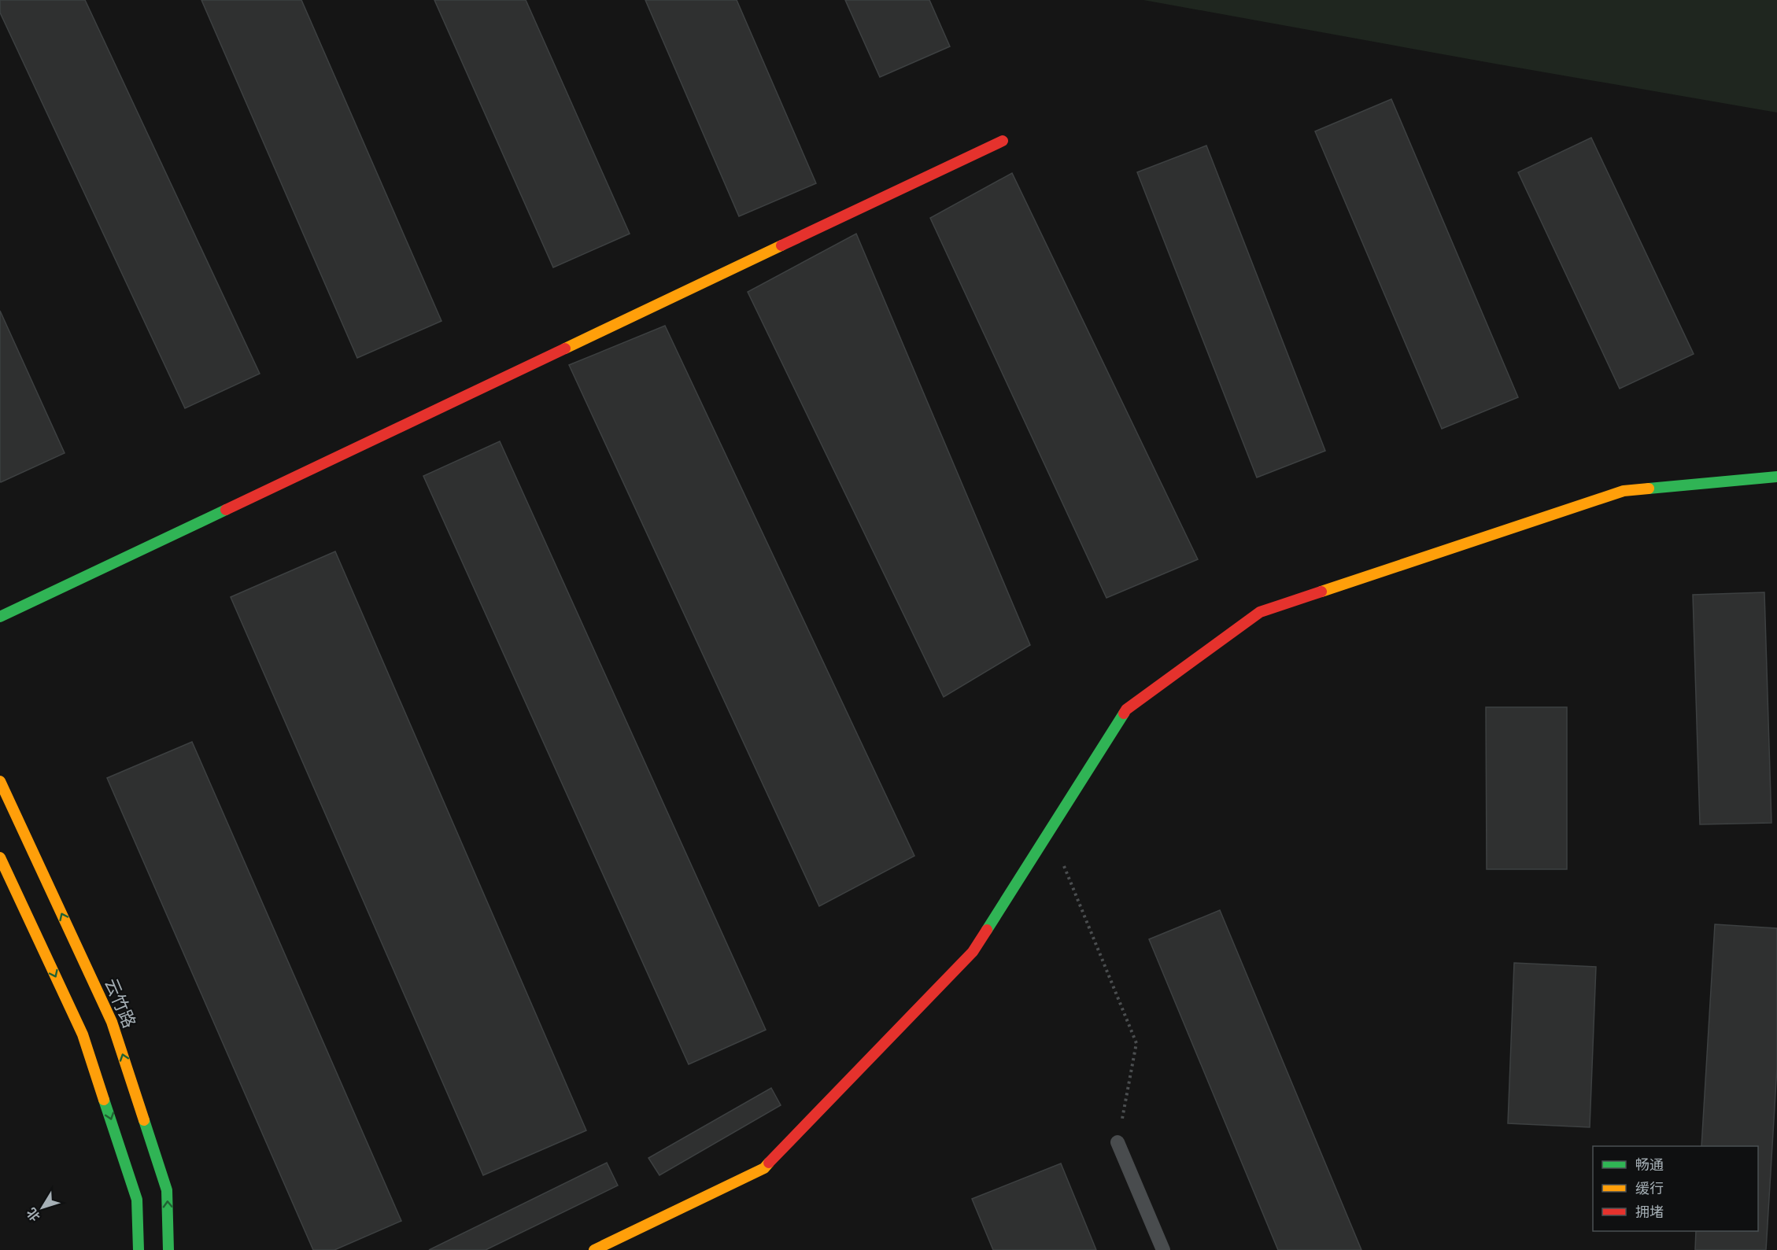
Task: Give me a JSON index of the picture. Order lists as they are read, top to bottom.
{
  "streets": {
    "street": ["云竹路"]
  },
  "legend": ["畅通", "缓行", "拥堵"],
  "north": "bottom left"
}
